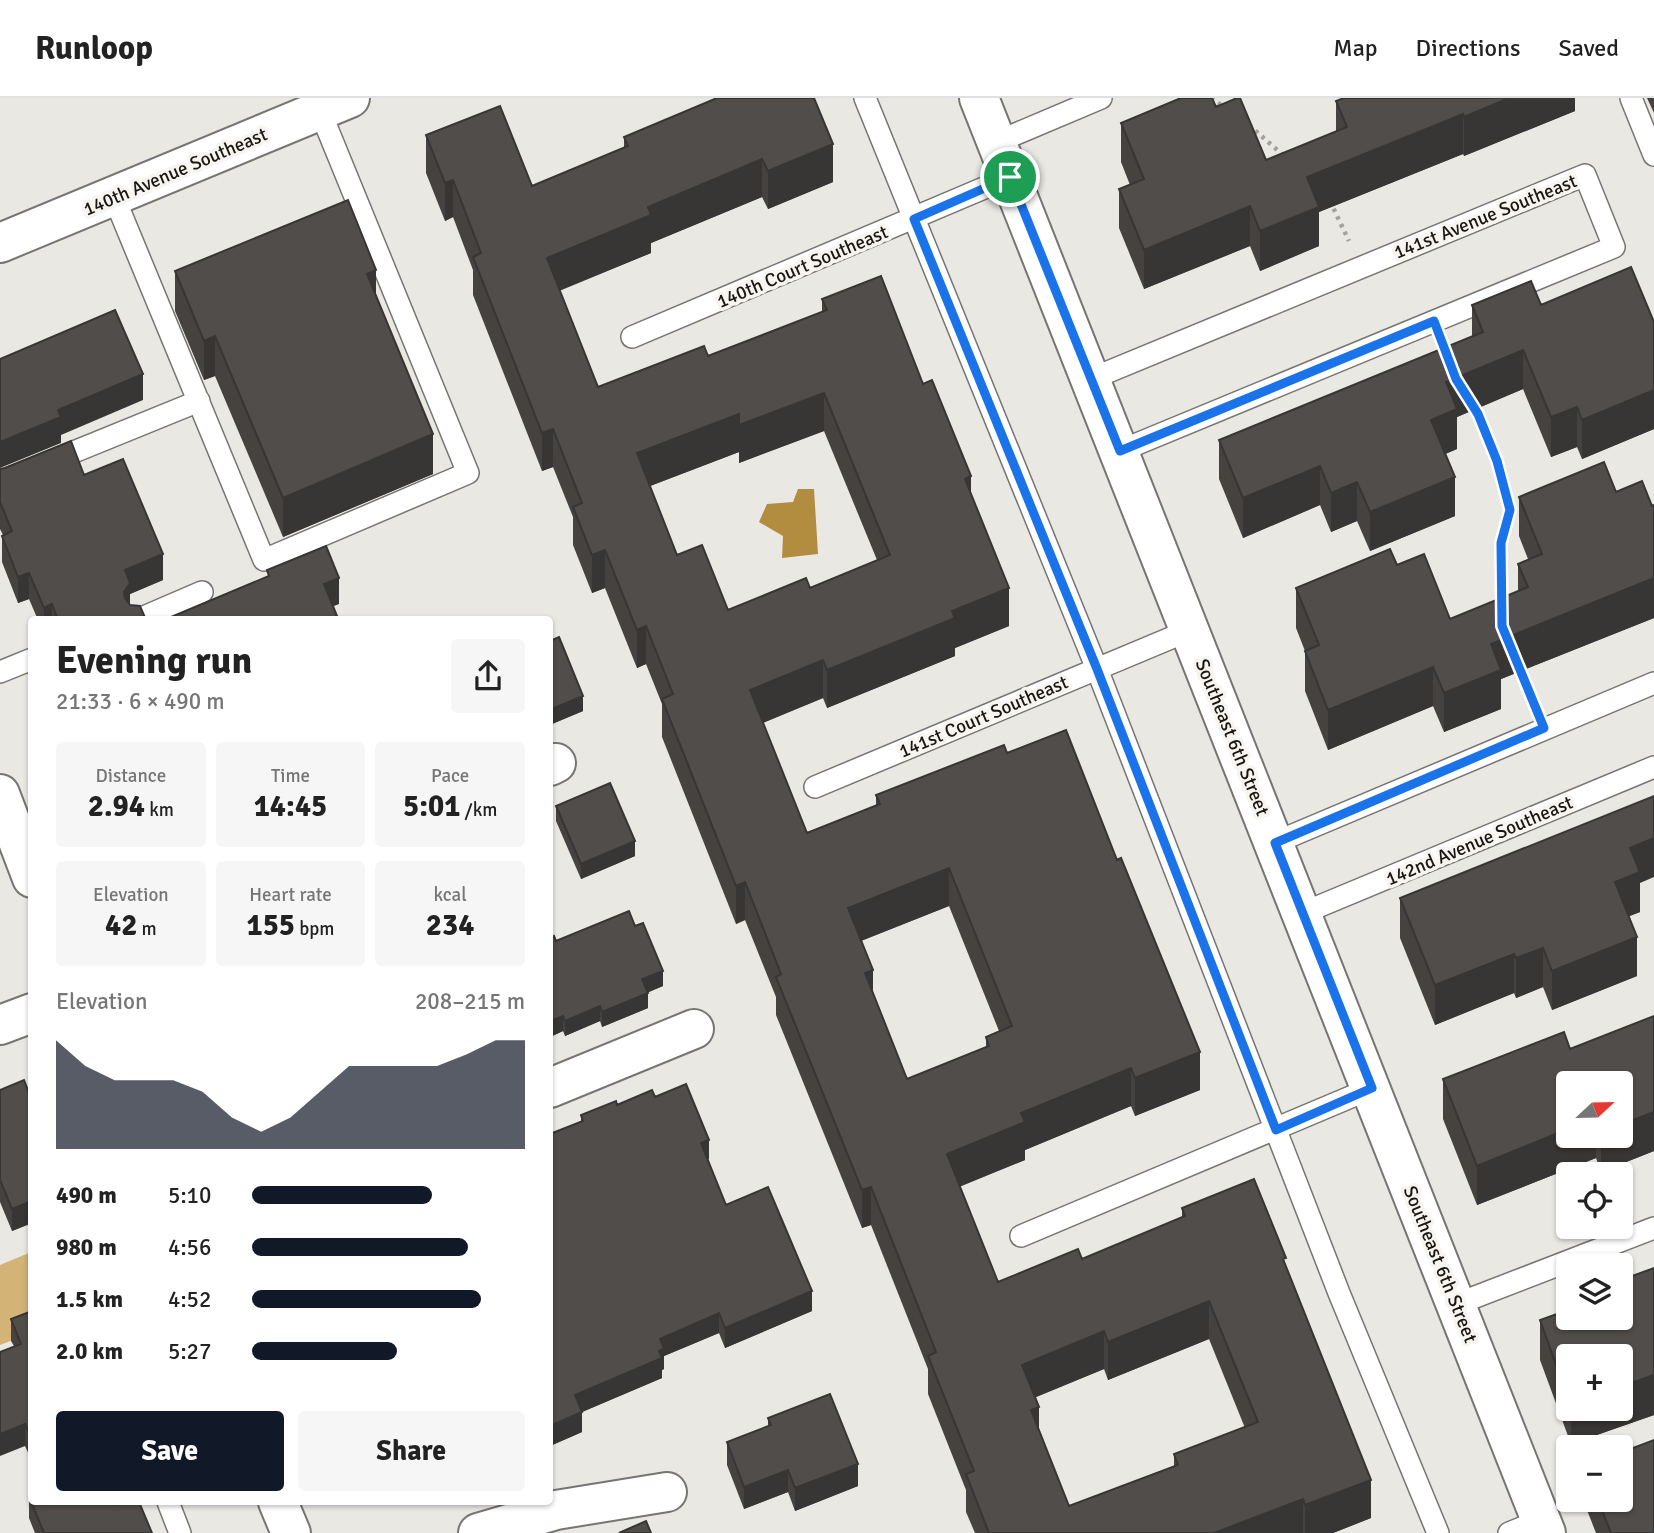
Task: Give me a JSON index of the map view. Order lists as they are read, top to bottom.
{
  "streets": {
    "street": ["140th Avenue Southeast", "Southeast 6th Street"],
    "lane": [
      "141st Avenue Southeast",
      "140th Court Southeast",
      "141st Court Southeast",
      "142nd Avenue Southeast"
    ]
  },
  "crossings": [
    ["141st Avenue Southeast", "Southeast 6th Street"],
    ["140th Court Southeast", "Southeast 6th Street"],
    ["141st Court Southeast", "Southeast 6th Street"],
    ["Southeast 6th Street", "142nd Avenue Southeast"]
  ],
  "north": "right",
  "page": {
    "header": "Runloop",
    "nav": ["Map", "Directions", "Saved"],
    "heading": ["Evening run", "21:33 · 6 × 490 m"],
    "stats": [
      ["Distance", "2.94 km"],
      ["Time", "14:45"],
      ["Pace", "5:01 /km"],
      ["Elevation", "42 m"],
      ["Heart rate", "155 bpm"],
      ["kcal", "234"]
    ],
    "chart": ["Elevation", "208–215 m"],
    "map_buttons": ["+", "−"],
    "list": [
      {
        "name": "490 m",
        "note": "5:10"
      },
      {
        "name": "980 m",
        "note": "4:56"
      },
      {
        "name": "1.5 km",
        "note": "4:52"
      },
      {
        "name": "2.0 km",
        "note": "5:27"
      }
    ],
    "buttons": ["Save", "Share"]
  }
}
